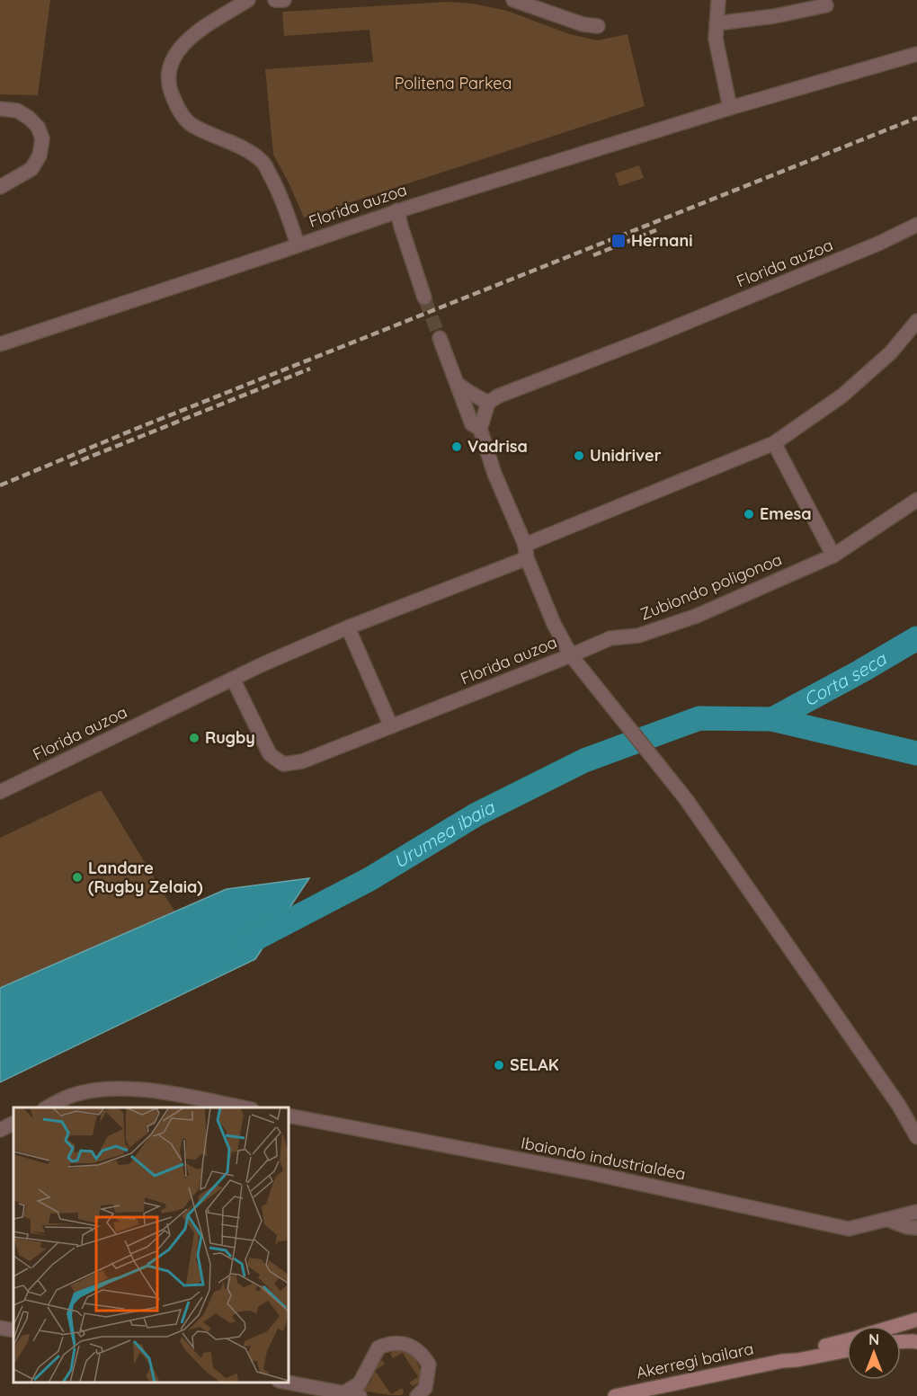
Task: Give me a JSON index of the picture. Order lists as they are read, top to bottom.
{
  "streets": {
    "main road": ["Akerregi bailara"],
    "street": ["Florida auzoa", "Zubiondo poligonoa", "Ibaiondo industrialdea"]
  },
  "crossings": [
    ["Florida auzoa", "Zubiondo poligonoa"]
  ],
  "water": ["Corta seca", "Urumea ibaia"],
  "parks": ["Politena Parkea"],
  "places": {
    "transit": ["Hernani"],
    "other": [
      "Vadrisa",
      "Unidriver",
      "Emesa",
      "Rugby",
      "Landare (Rugby Zelaia)",
      "SELAK"
    ]
  },
  "north": "top"
}
